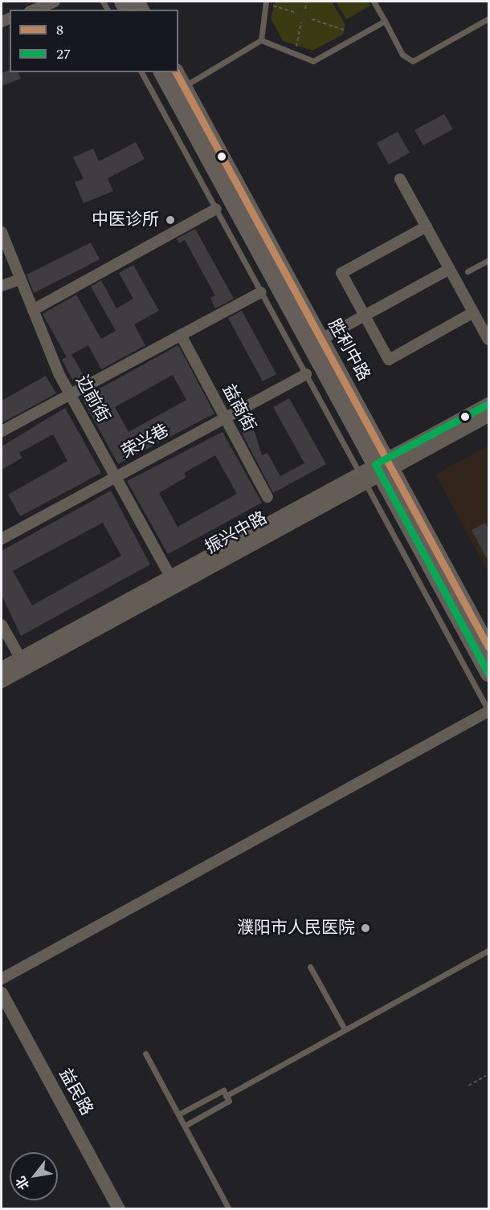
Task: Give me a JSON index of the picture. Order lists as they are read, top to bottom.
{
  "streets": {
    "main road": ["胜利中路"],
    "street": [
      "边前街",
      "益商街",
      "荣兴巷",
      "振兴中路",
      "益民路"
    ]
  },
  "crossings": [
    ["胜利中路", "振兴中路"],
    ["边前街", "荣兴巷"],
    ["边前街", "振兴中路"],
    ["益商街", "荣兴巷"]
  ],
  "places": ["中医诊所", "濮阳市人民医院"],
  "lines": ["transit line 8", "transit line 27"],
  "legend": ["8", "27"],
  "north": "bottom left"
}
